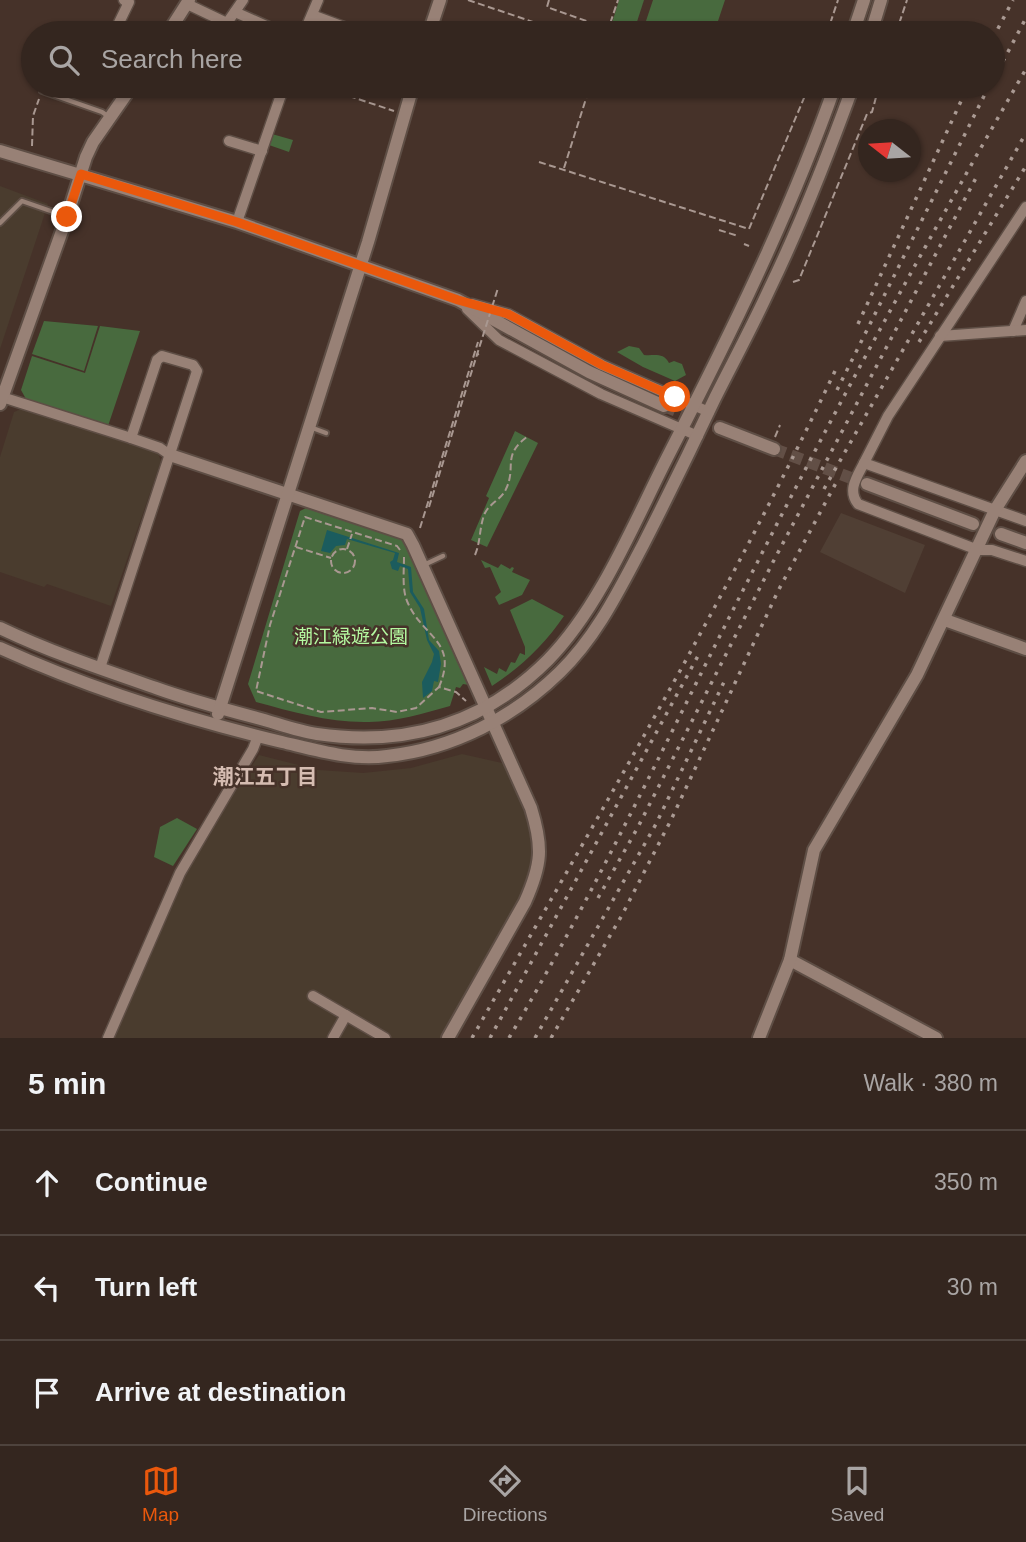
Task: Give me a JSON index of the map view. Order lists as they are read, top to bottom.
{
  "districts": ["潮江五丁目"],
  "parks": ["潮江緑遊公園"],
  "north": "left",
  "page": {
    "search": "Search here",
    "heading": ["5 min", "Walk · 380 m"],
    "list": [
      ["Continue", "350 m"],
      ["Turn left", "30 m"],
      "Arrive at destination"
    ],
    "nav": ["Map", "Directions", "Saved"]
  }
}
